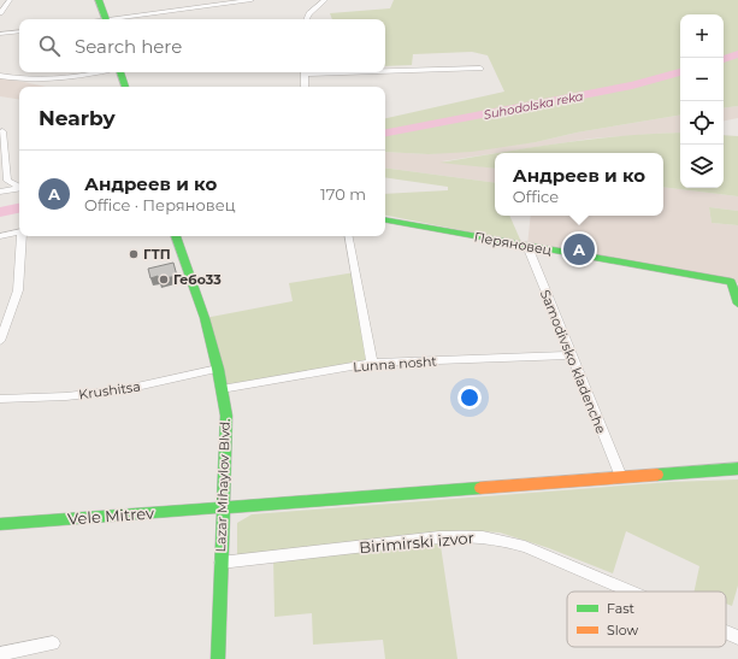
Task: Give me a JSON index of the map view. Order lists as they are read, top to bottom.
{
  "streets": {
    "street": [
      "Перяновец",
      "Samodivsko kladenche",
      "Lunna nosht",
      "Krushitsa",
      "Lazar Mihaylov Blvd.",
      "Vele Mitrev",
      "Birimirski izvor"
    ]
  },
  "crossings": [
    ["Перяновец", "Samodivsko kladenche"],
    ["Samodivsko kladenche", "Lunna nosht"],
    ["Lunna nosht", "Lazar Mihaylov Blvd."],
    ["Krushitsa", "Lazar Mihaylov Blvd."],
    ["Lazar Mihaylov Blvd.", "Vele Mitrev"],
    ["Lazar Mihaylov Blvd.", "Birimirski izvor"]
  ],
  "water": ["Suhodolska reka"],
  "places": ["ГТП", "Гебо33"],
  "legend": ["Fast", "Slow"],
  "page": {
    "map_buttons": ["+", "−"],
    "search": "Search here",
    "heading": "Nearby",
    "list": [
      {
        "mark": "A",
        "name": "Андреев и ко",
        "note": "Office · Перяновец",
        "value": "170 m"
      }
    ],
    "popup": ["Андреев и ко", "Office"],
    "pins": "A"
  }
}
